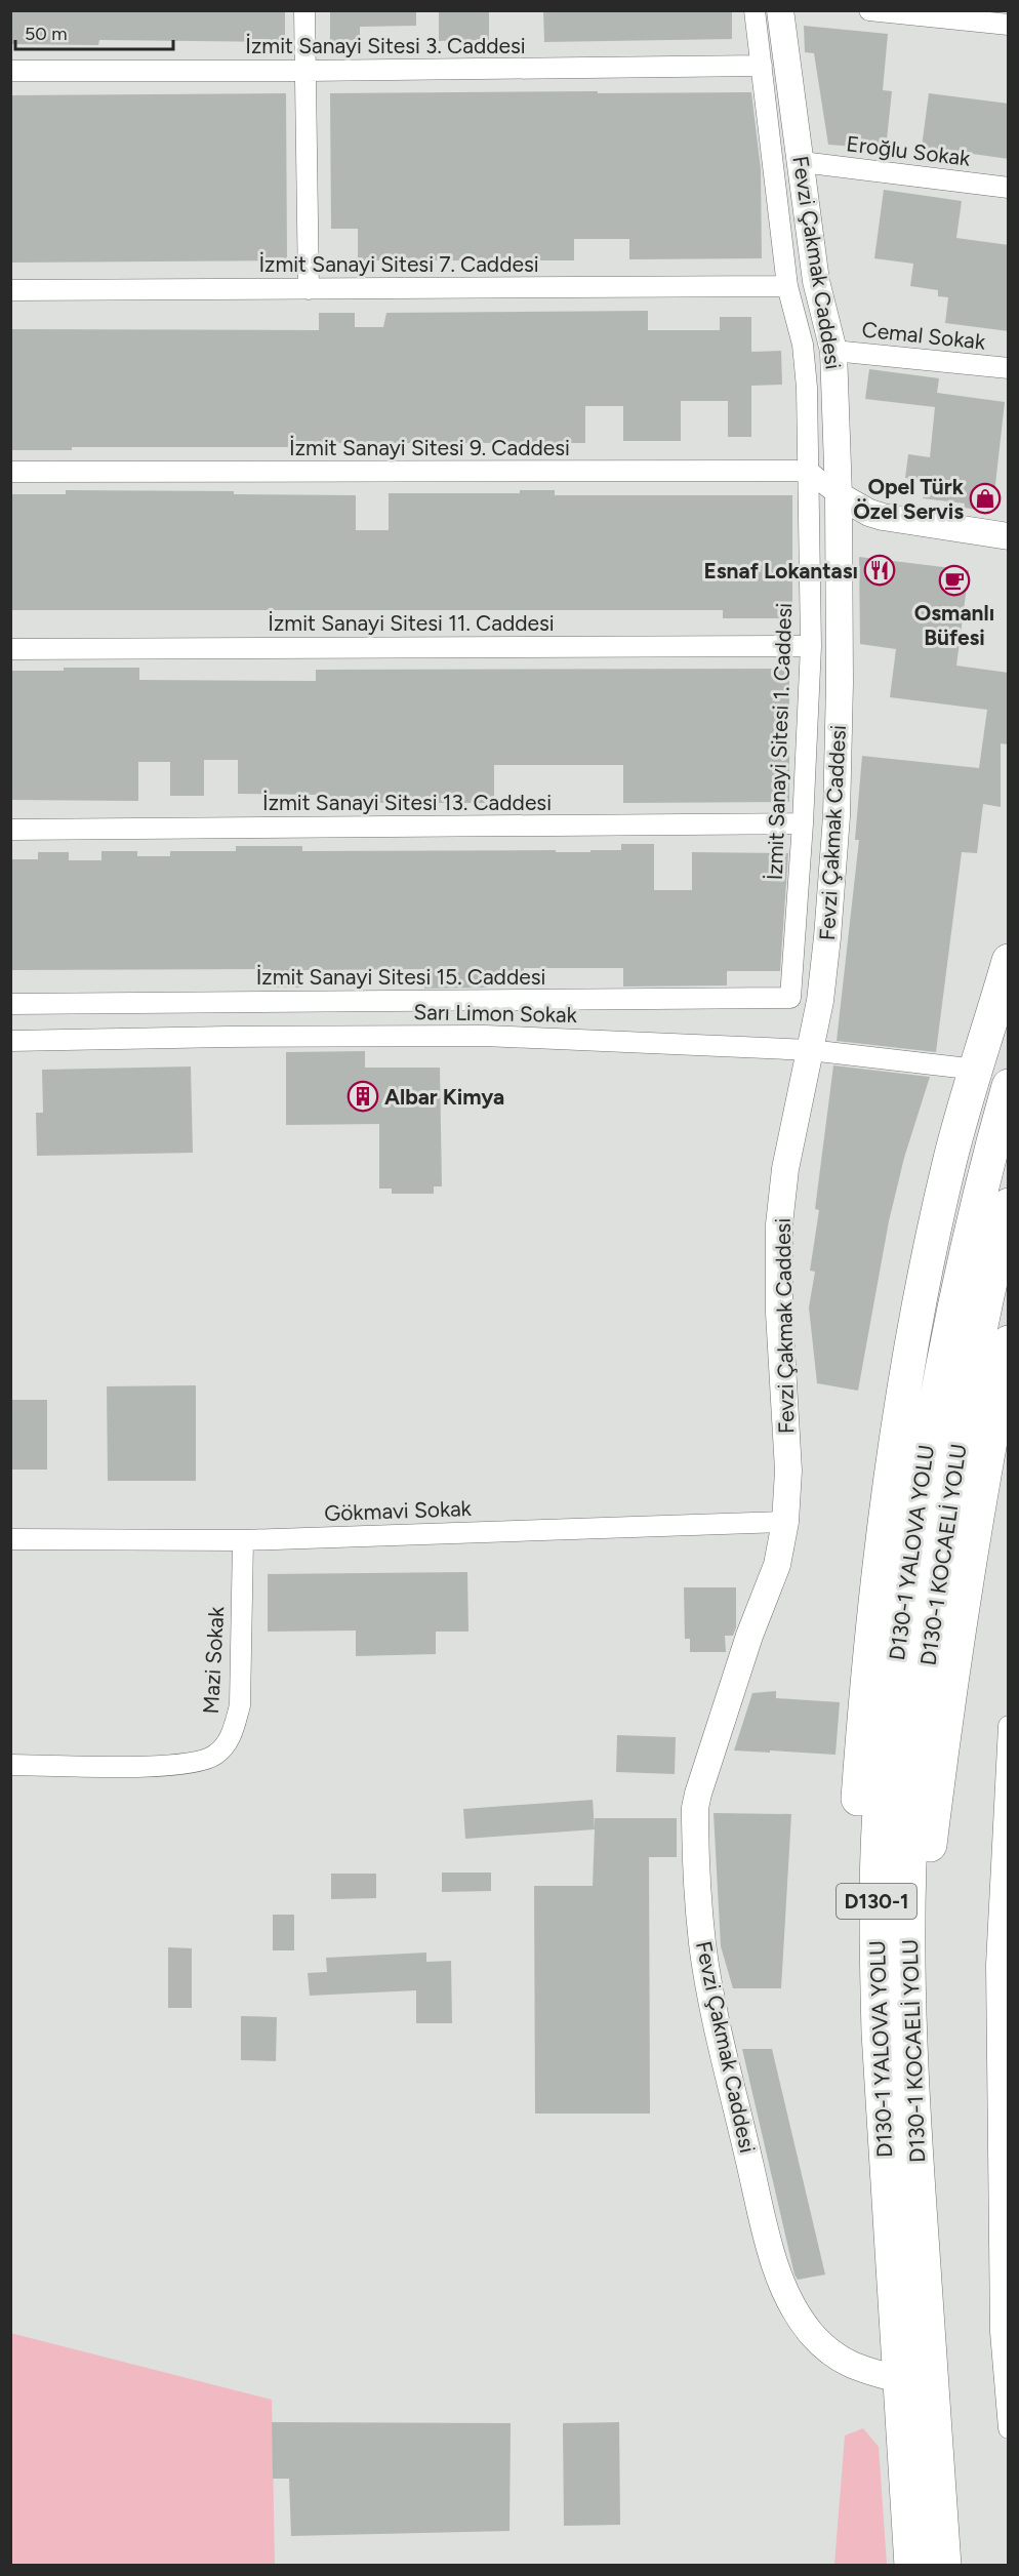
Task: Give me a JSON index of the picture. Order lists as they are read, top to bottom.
{
  "streets": {
    "highway": ["D130-1 YALOVA YOLU", "D130-1 KOCAELİ YOLU", "D130-1"],
    "street": [
      "İzmit Sanayi Sitesi 3. Caddesi",
      "Eroğlu Sokak",
      "Fevzi Çakmak Caddesi",
      "İzmit Sanayi Sitesi 7. Caddesi",
      "Cemal Sokak",
      "İzmit Sanayi Sitesi 9. Caddesi",
      "İzmit Sanayi Sitesi 11. Caddesi",
      "İzmit Sanayi Sitesi 1. Caddesi",
      "İzmit Sanayi Sitesi 13. Caddesi",
      "İzmit Sanayi Sitesi 15. Caddesi",
      "Sarı Limon Sokak",
      "Gökmavi Sokak",
      "Mazi Sokak"
    ]
  },
  "crossings": [
    ["İzmit Sanayi Sitesi 3. Caddesi", "İzmit Sanayi Sitesi 1. Caddesi"],
    ["Eroğlu Sokak", "Fevzi Çakmak Caddesi"],
    ["Fevzi Çakmak Caddesi", "Cemal Sokak"],
    ["Fevzi Çakmak Caddesi", "Sarı Limon Sokak"],
    ["Fevzi Çakmak Caddesi", "Gökmavi Sokak"],
    ["Fevzi Çakmak Caddesi", "D130-1 YALOVA YOLU"],
    ["İzmit Sanayi Sitesi 7. Caddesi", "İzmit Sanayi Sitesi 1. Caddesi"],
    ["İzmit Sanayi Sitesi 9. Caddesi", "İzmit Sanayi Sitesi 1. Caddesi"],
    ["İzmit Sanayi Sitesi 11. Caddesi", "İzmit Sanayi Sitesi 1. Caddesi"],
    ["İzmit Sanayi Sitesi 1. Caddesi", "İzmit Sanayi Sitesi 13. Caddesi"],
    ["İzmit Sanayi Sitesi 1. Caddesi", "İzmit Sanayi Sitesi 15. Caddesi"],
    ["Gökmavi Sokak", "Mazi Sokak"],
    ["D130-1 YALOVA YOLU", "D130-1 KOCAELİ YOLU"],
    ["D130-1 YALOVA YOLU", "D130-1"],
    ["D130-1 KOCAELİ YOLU", "D130-1"]
  ],
  "places": {
    "shop": ["Opel Türk Özel Servis"],
    "restaurant": ["Esnaf Lokantası"],
    "cafe": ["Osmanlı Büfesi"],
    "building": ["Albar Kimya"]
  },
  "scale_bar": "50 m"
}
